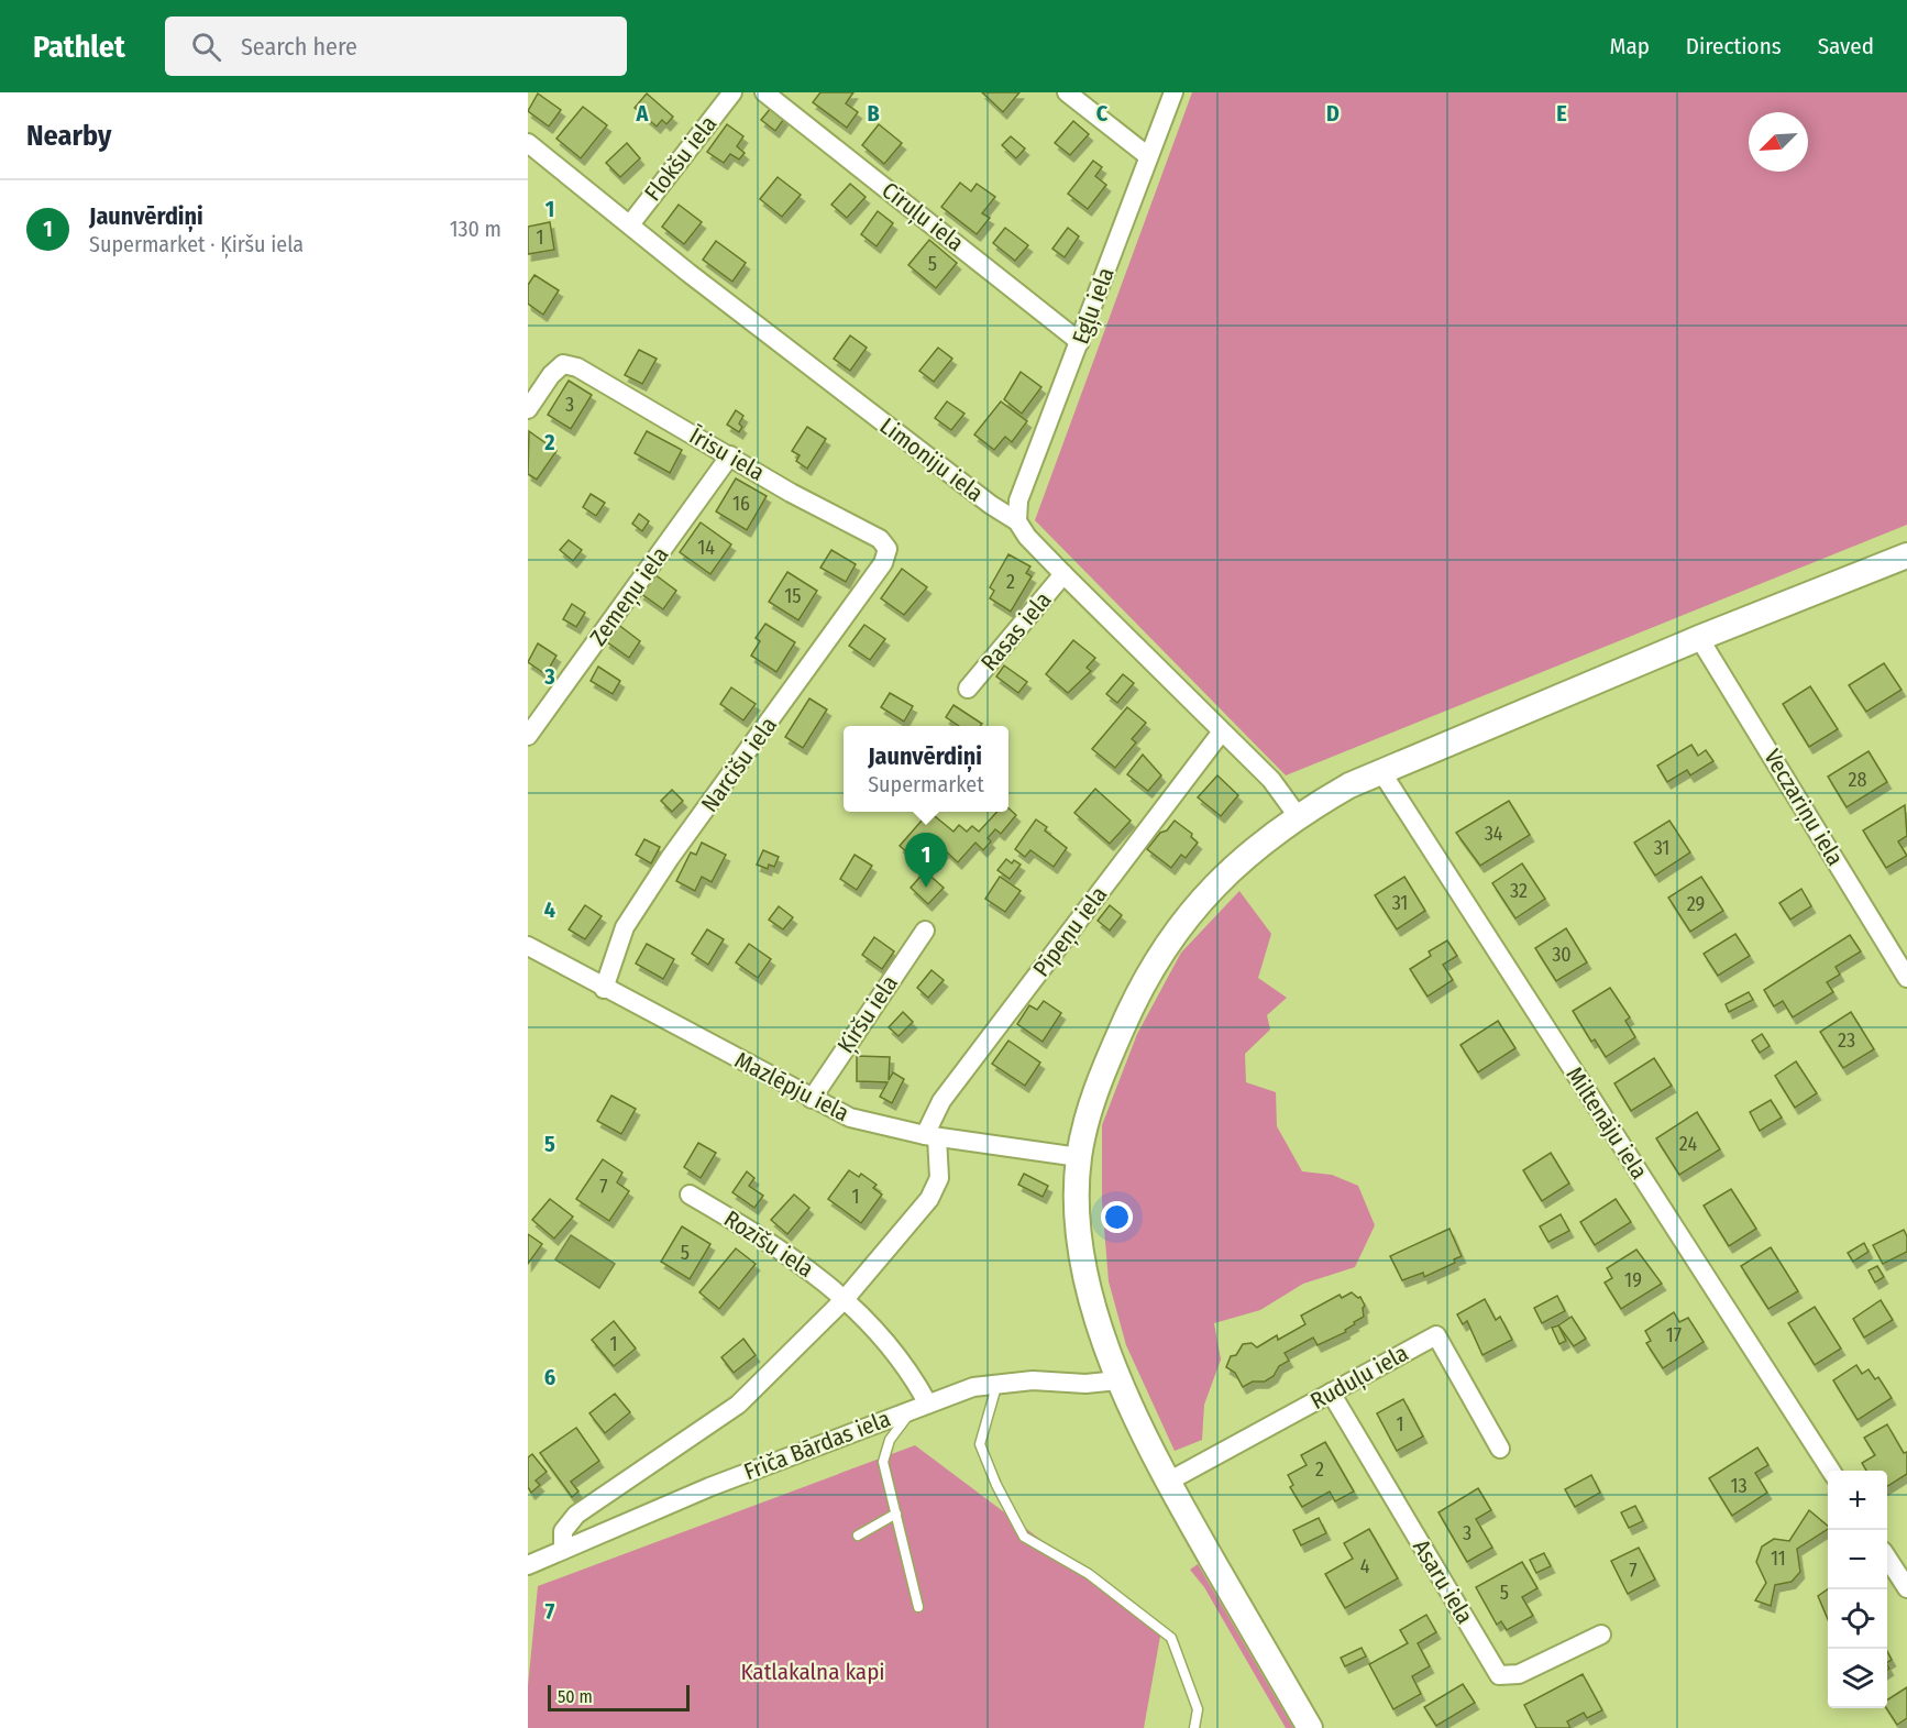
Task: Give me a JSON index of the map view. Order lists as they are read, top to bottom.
{
  "streets": {
    "street": [
      "Flokšu iela",
      "Cīruļu iela",
      "Egļu iela",
      "Īrisu iela",
      "Limoniju iela",
      "Zemeņu iela",
      "Rasas iela",
      "Narcišu iela",
      "Veczariņu iela",
      "Pīpeņu iela",
      "Ķiršu iela",
      "Mazlēpju iela",
      "Miltenāju iela",
      "Rozīšu iela",
      "Ruduļu iela",
      "Friča Bārdas iela",
      "Asaru iela"
    ]
  },
  "crossings": [
    ["Flokšu iela", "Limoniju iela"],
    ["Cīruļu iela", "Egļu iela"],
    ["Egļu iela", "Limoniju iela"],
    ["Īrisu iela", "Zemeņu iela"],
    ["Īrisu iela", "Narcišu iela"],
    ["Limoniju iela", "Rasas iela"],
    ["Limoniju iela", "Pīpeņu iela"],
    ["Narcišu iela", "Mazlēpju iela"],
    ["Pīpeņu iela", "Mazlēpju iela"],
    ["Ķiršu iela", "Mazlēpju iela"],
    ["Rozīšu iela", "Friča Bārdas iela"],
    ["Ruduļu iela", "Asaru iela"]
  ],
  "parks": ["Katlakalna kapi"],
  "house_numbers": [
    "1",
    "5",
    "3",
    "16",
    "14",
    "2",
    "15",
    "28",
    "34",
    "31",
    "32",
    "31",
    "29",
    "30",
    "23",
    "24",
    "7",
    "1",
    "5",
    "19",
    "17",
    "1",
    "1",
    "2",
    "13",
    "3",
    "11",
    "4",
    "7",
    "5"
  ],
  "scale_bar": "50 m",
  "north": "bottom left",
  "page": {
    "header": "Pathlet",
    "search": "Search here",
    "nav": ["Map", "Directions", "Saved"],
    "heading": "Nearby",
    "list": [
      {
        "mark": "1",
        "name": "Jaunvērdiņi",
        "note": "Supermarket · Ķiršu iela",
        "value": "130 m"
      }
    ],
    "popup": ["Jaunvērdiņi", "Supermarket"],
    "pins": "1",
    "map_buttons": ["+", "−"],
    "scale": "50 m"
  },
  "grid": {
    "columns": [
      "A",
      "B",
      "C",
      "D",
      "E"
    ],
    "rows": [
      "1",
      "2",
      "3",
      "4",
      "5",
      "6",
      "7"
    ]
  }
}
